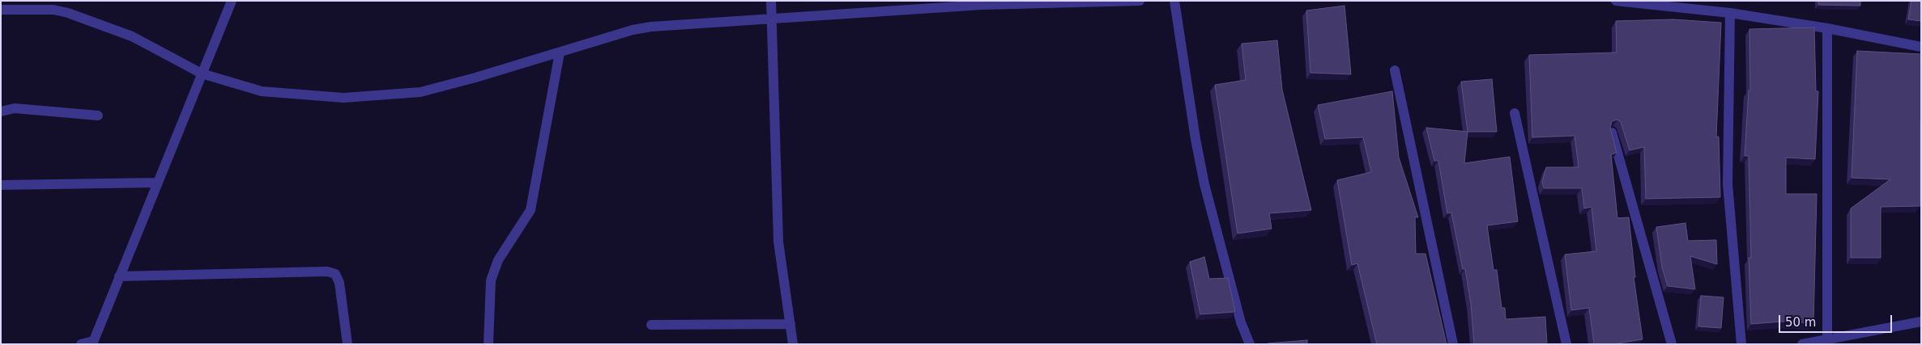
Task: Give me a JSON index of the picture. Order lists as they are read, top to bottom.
{
  "scale_bar": "50 m"
}
